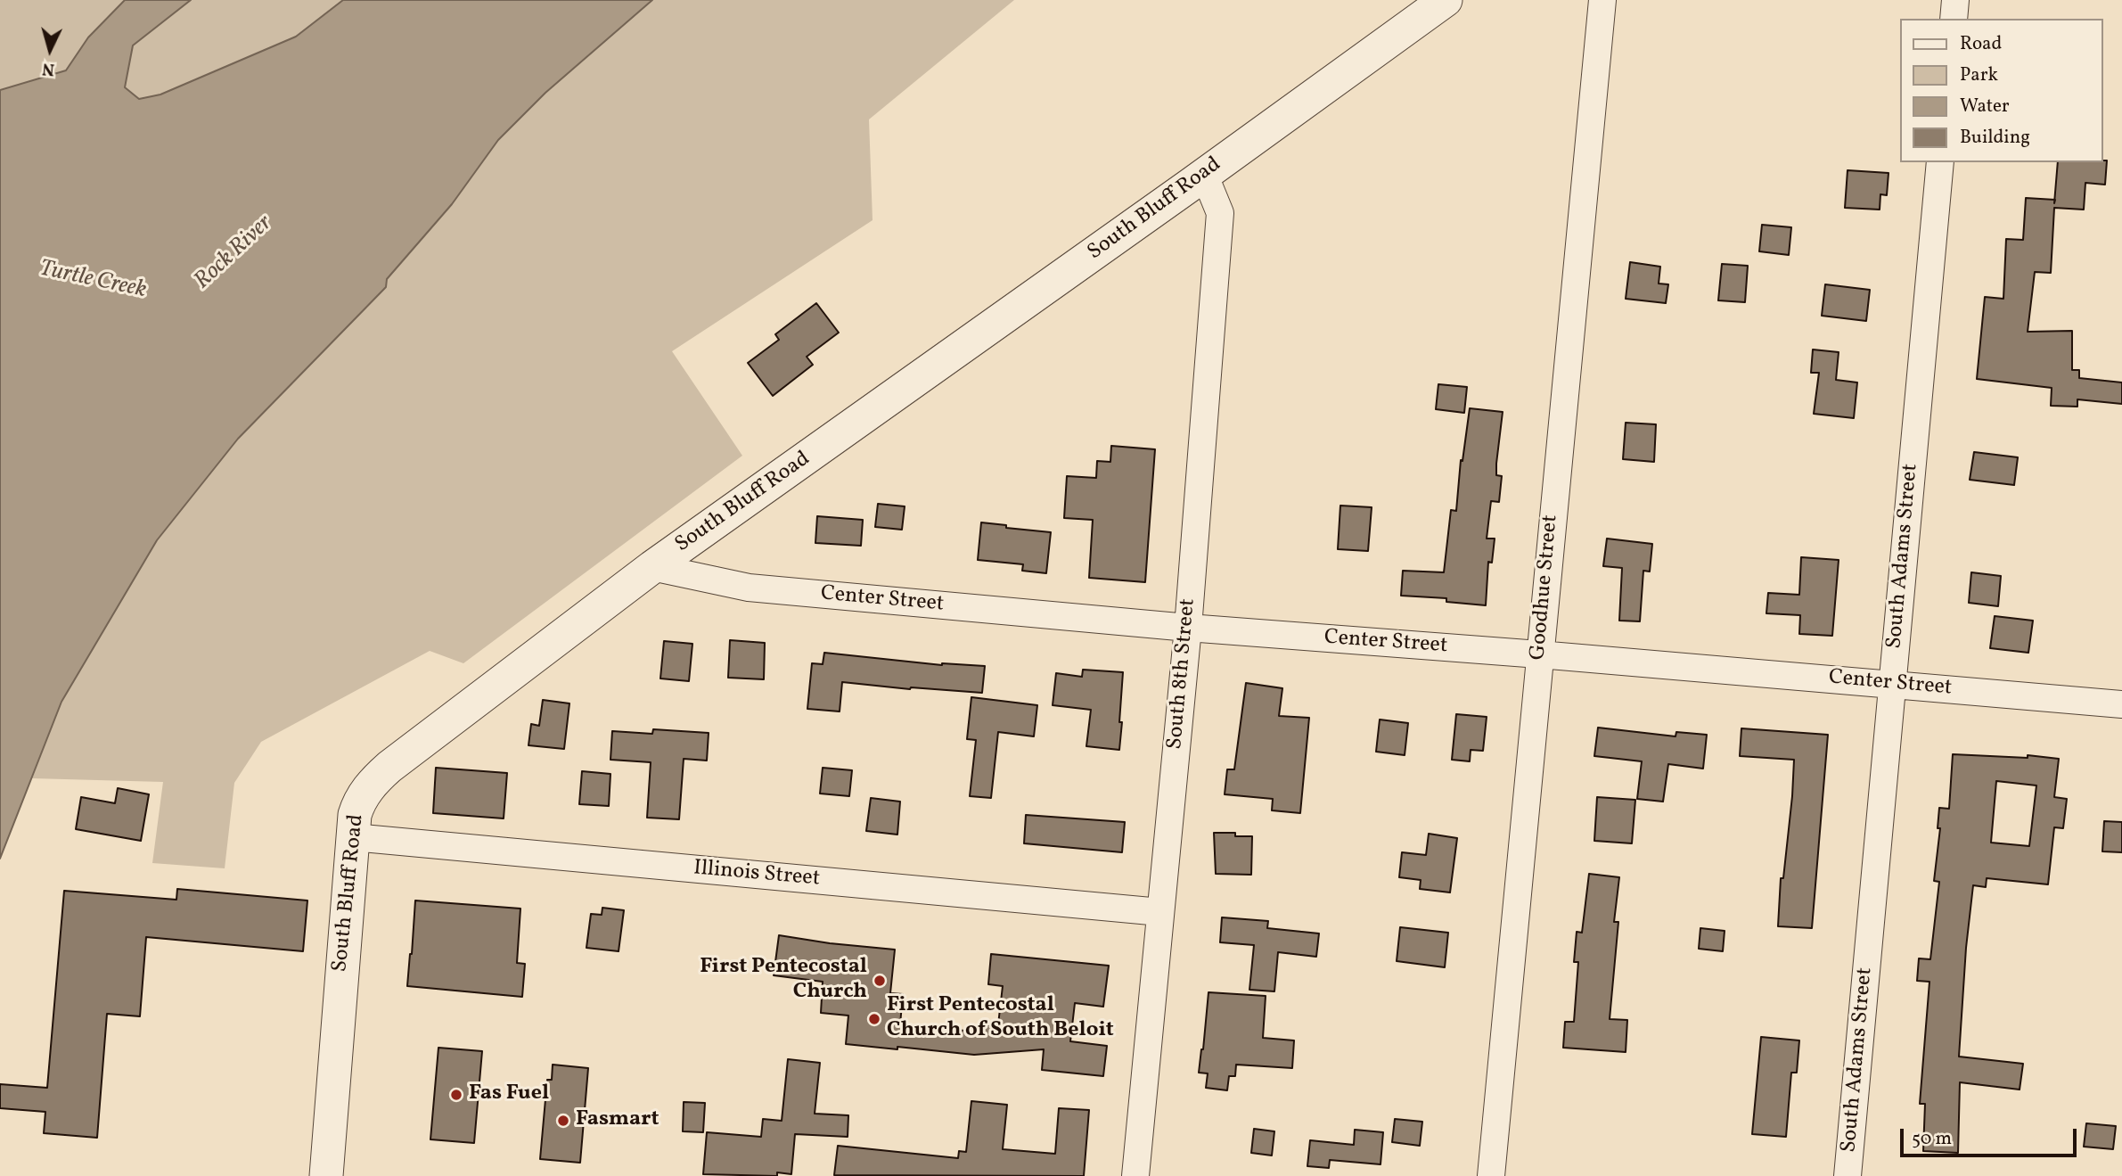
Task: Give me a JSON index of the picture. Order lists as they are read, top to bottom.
{
  "streets": {
    "street": [
      "South Bluff Road",
      "South Adams Street",
      "Goodhue Street",
      "Center Street",
      "South 8th Street",
      "Illinois Street"
    ]
  },
  "crossings": [
    ["South Bluff Road", "Center Street"],
    ["South Bluff Road", "South 8th Street"],
    ["South Bluff Road", "Illinois Street"],
    ["South Adams Street", "Center Street"],
    ["Goodhue Street", "Center Street"],
    ["Center Street", "South 8th Street"],
    ["South 8th Street", "Illinois Street"]
  ],
  "water": ["Rock River", "Turtle Creek"],
  "places": [
    "First Pentecostal Church",
    "First Pentecostal Church of South Beloit",
    "Fas Fuel",
    "Fasmart"
  ],
  "legend": [
    "Road",
    "Park",
    "Water",
    "Building"
  ],
  "scale_bar": "50 m",
  "north": "bottom"
}
